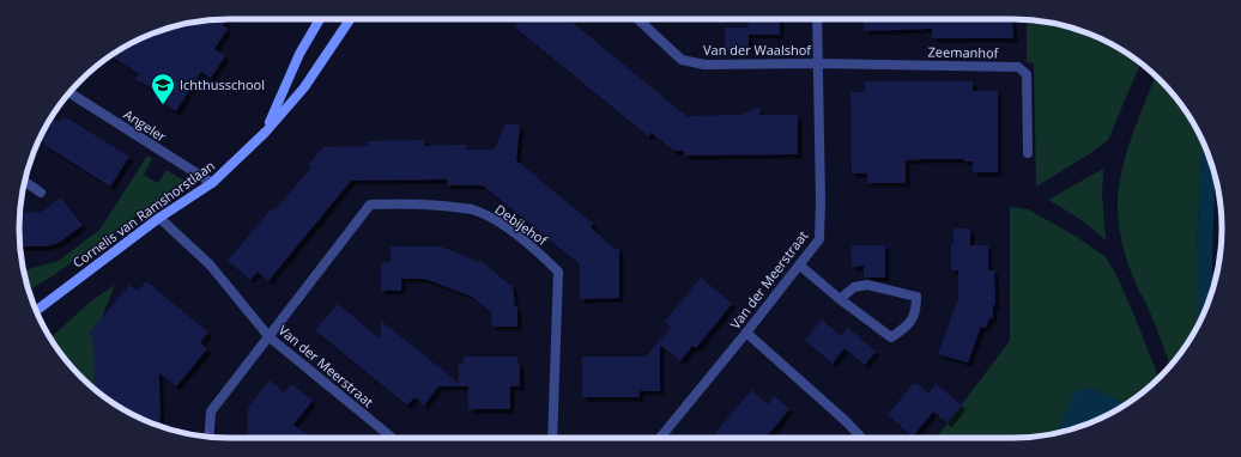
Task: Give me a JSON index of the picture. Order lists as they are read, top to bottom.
{
  "streets": {
    "street": [
      "Van der Waalshof",
      "Zeemanhof",
      "Angeler",
      "Cornelis van Ramshorstlaan",
      "Debijehof",
      "Van der Meerstraat"
    ]
  },
  "crossings": [
    ["Van der Waalshof", "Zeemanhof"],
    ["Van der Waalshof", "Van der Meerstraat"],
    ["Zeemanhof", "Van der Meerstraat"],
    ["Angeler", "Cornelis van Ramshorstlaan"],
    ["Cornelis van Ramshorstlaan", "Van der Meerstraat"],
    ["Debijehof", "Van der Meerstraat"]
  ],
  "places": {
    "school or university": ["Ichthusschool"]
  }
}
